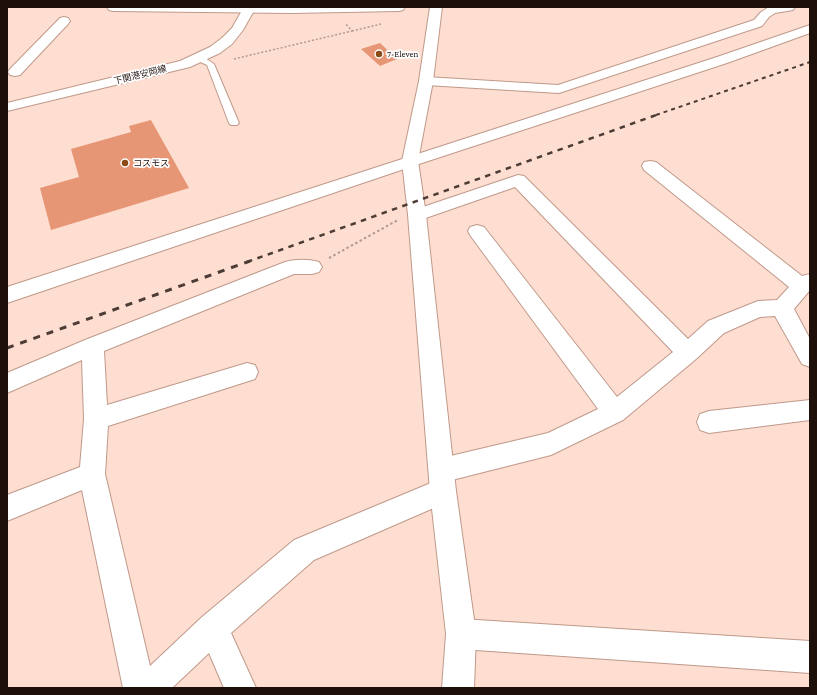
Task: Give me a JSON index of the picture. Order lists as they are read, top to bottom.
{
  "streets": {
    "main road": ["下関港安岡線"]
  },
  "places": ["7-Eleven", "コスモス"]
}
